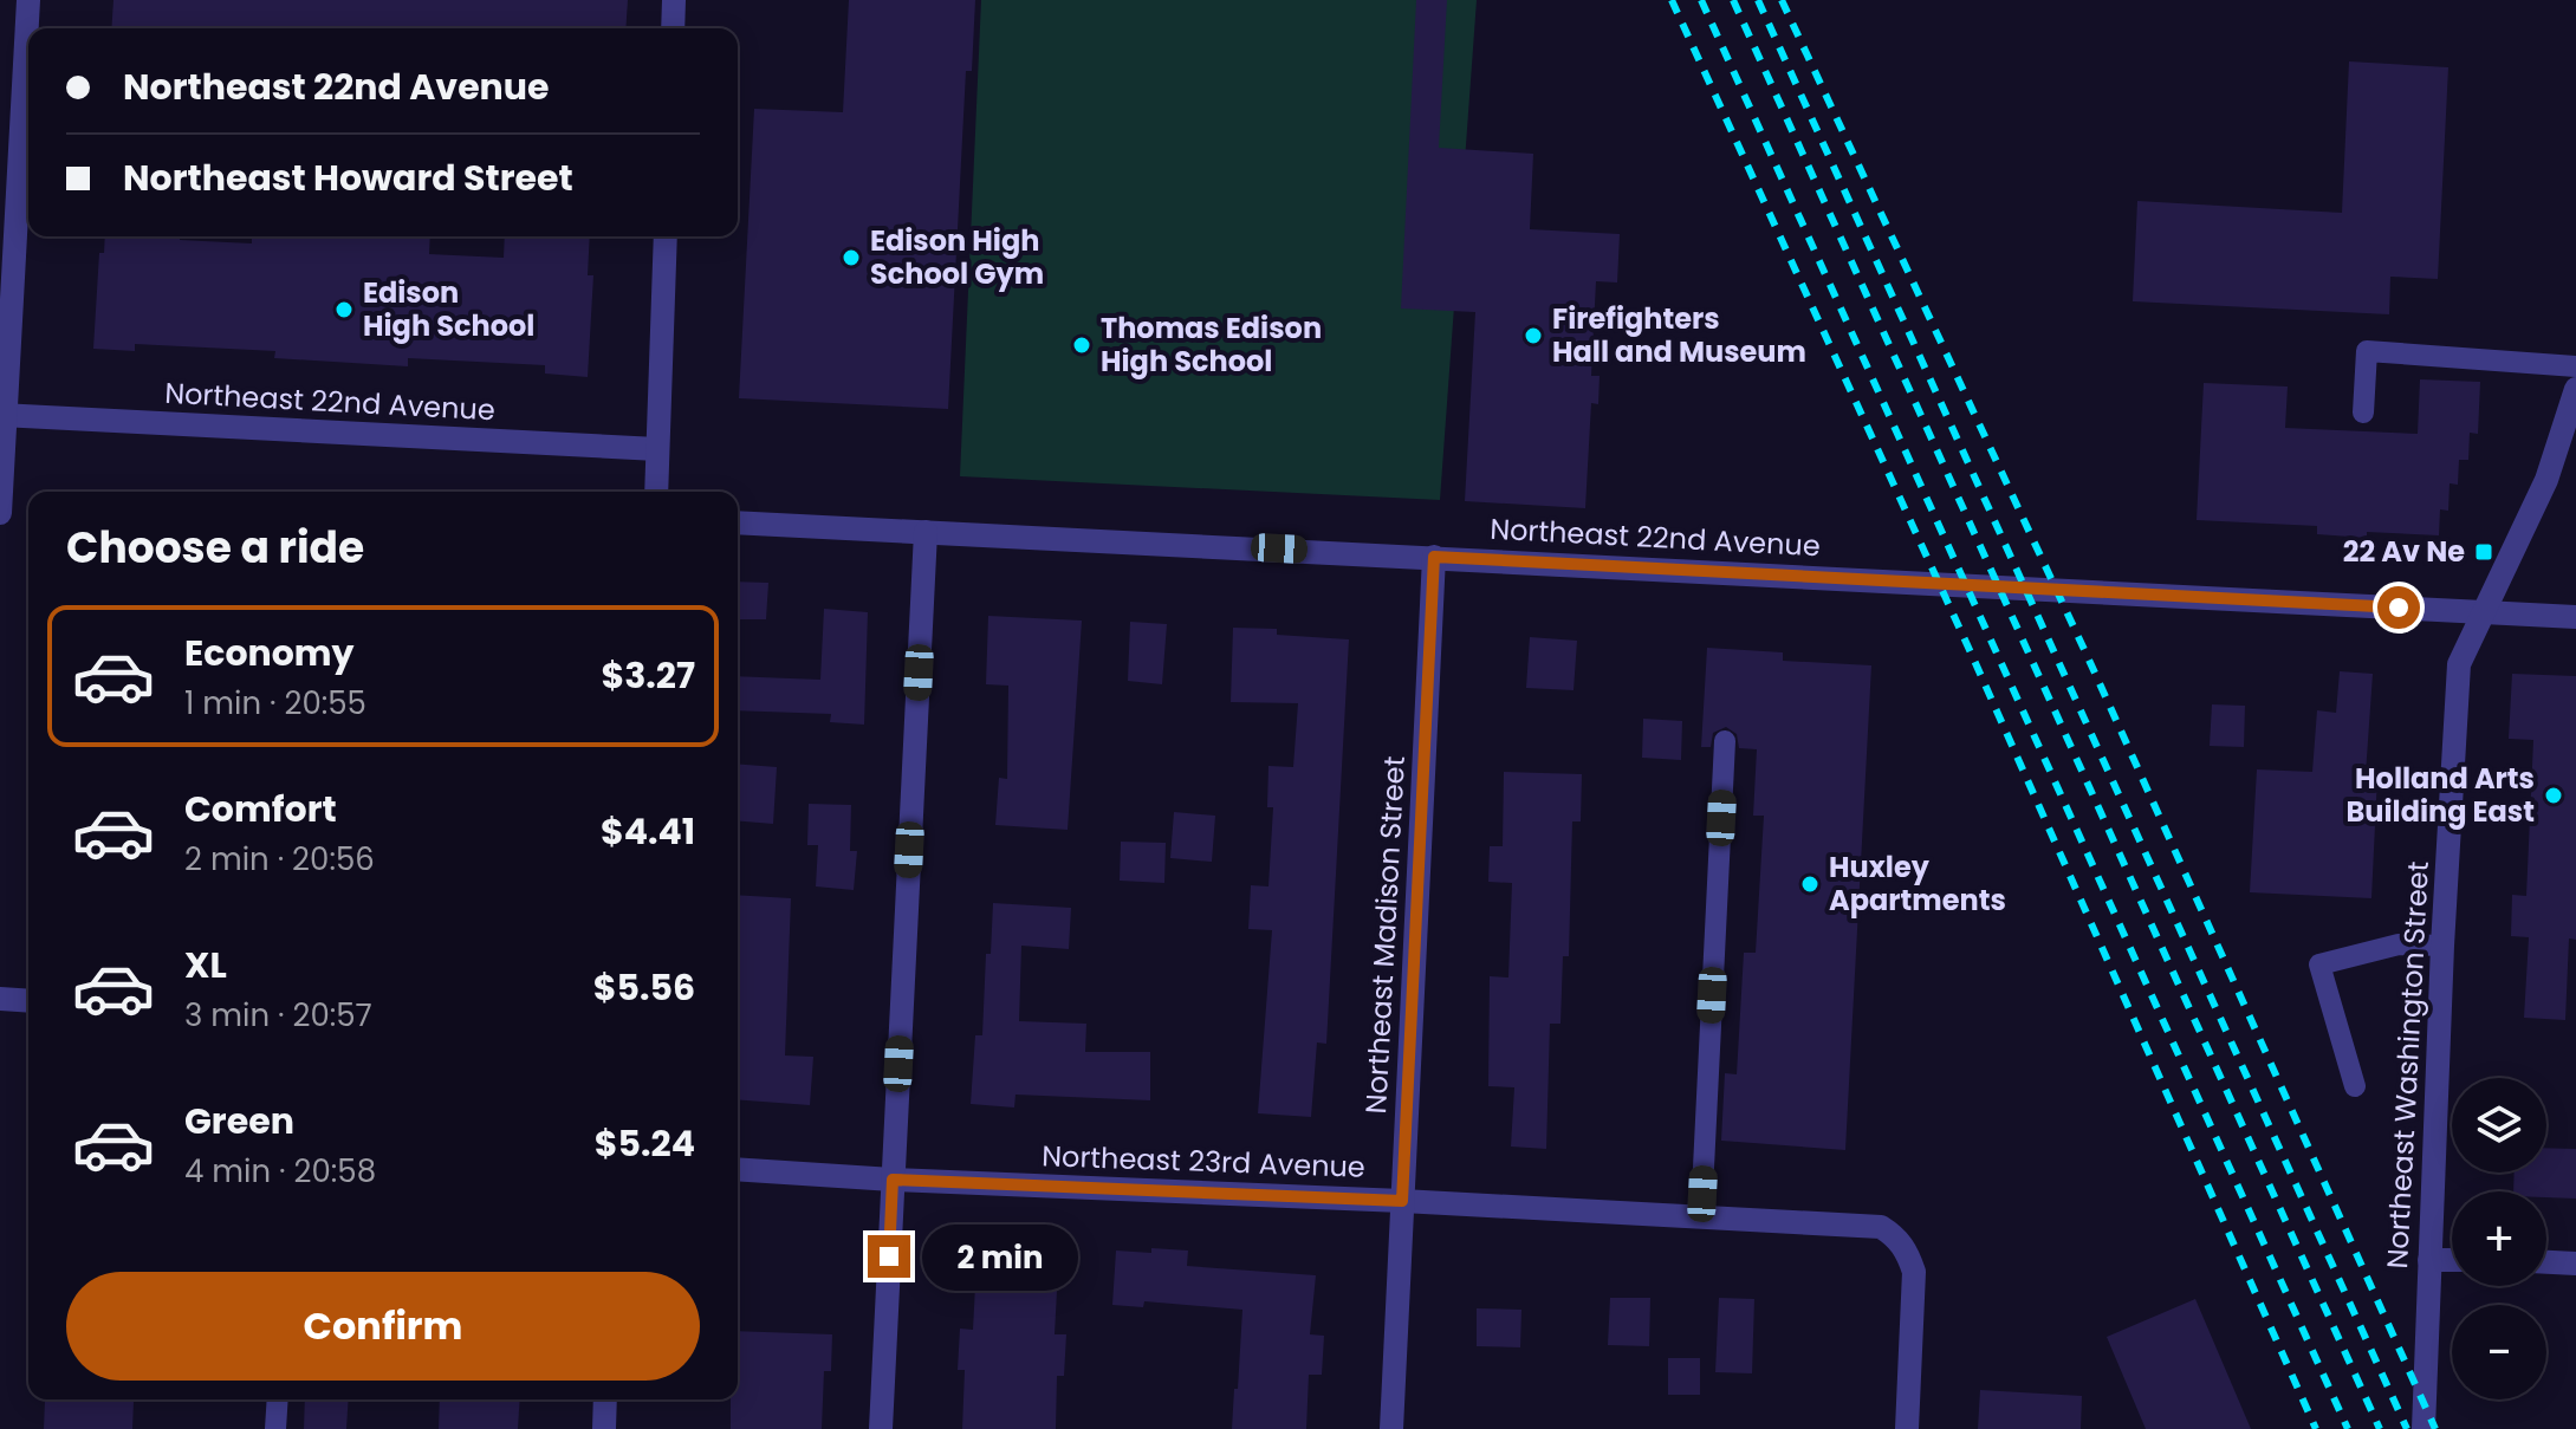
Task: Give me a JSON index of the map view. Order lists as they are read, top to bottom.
{
  "streets": {
    "street": [
      "Northeast 22nd Avenue",
      "Northeast Madison Street",
      "Northeast Washington Street",
      "Northeast 23rd Avenue"
    ]
  },
  "crossings": [
    ["Northeast 22nd Avenue", "Northeast Madison Street"],
    ["Northeast 22nd Avenue", "Northeast Washington Street"],
    ["Northeast Madison Street", "Northeast 23rd Avenue"]
  ],
  "places": {
    "other": [
      "Edison High School Gym",
      "Edison High School",
      "Firefighters Hall and Museum",
      "Thomas Edison High School",
      "Holland Arts Building East",
      "Huxley Apartments"
    ],
    "transit": ["22 Av Ne"]
  },
  "page": {
    "banner": ["Northeast 22nd Avenue", "Northeast Howard Street"],
    "heading": "Choose a ride",
    "list": [
      {
        "name": "Economy",
        "note": "1 min · 20:55",
        "value": "$3.27"
      },
      {
        "name": "Comfort",
        "note": "2 min · 20:56",
        "value": "$4.41"
      },
      {
        "name": "XL",
        "note": "3 min · 20:57",
        "value": "$5.56"
      },
      {
        "name": "Green",
        "note": "4 min · 20:58",
        "value": "$5.24"
      }
    ],
    "map_buttons": ["+", "−"],
    "bubble": "2 min",
    "buttons": "Confirm"
  }
}
